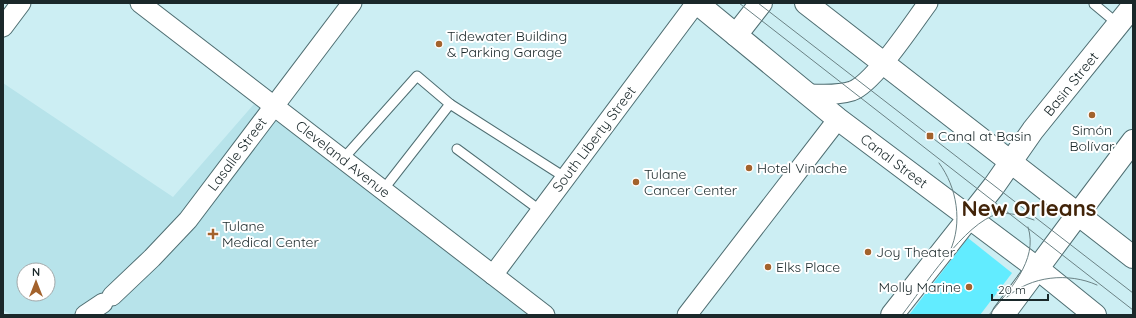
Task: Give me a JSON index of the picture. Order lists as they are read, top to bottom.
{
  "streets": {
    "main road": ["Basin Street", "Canal Street"],
    "street": ["South Liberty Street", "Lasalle Street", "Cleveland Avenue"]
  },
  "crossings": [
    ["Basin Street", "Canal Street"],
    ["South Liberty Street", "Cleveland Avenue"],
    ["South Liberty Street", "Canal Street"],
    ["Lasalle Street", "Cleveland Avenue"]
  ],
  "districts": ["New Orleans"],
  "places": {
    "other": [
      "Tidewater Building & Parking Garage",
      "Simón Bolívar",
      "Hotel Vinache",
      "Tulane Cancer Center",
      "Joy Theater",
      "Elks Place",
      "Molly Marine"
    ],
    "transit": ["Canal at Basin"],
    "health": ["Tulane Medical Center"]
  },
  "scale_bar": "20 m",
  "north": "top"
}
